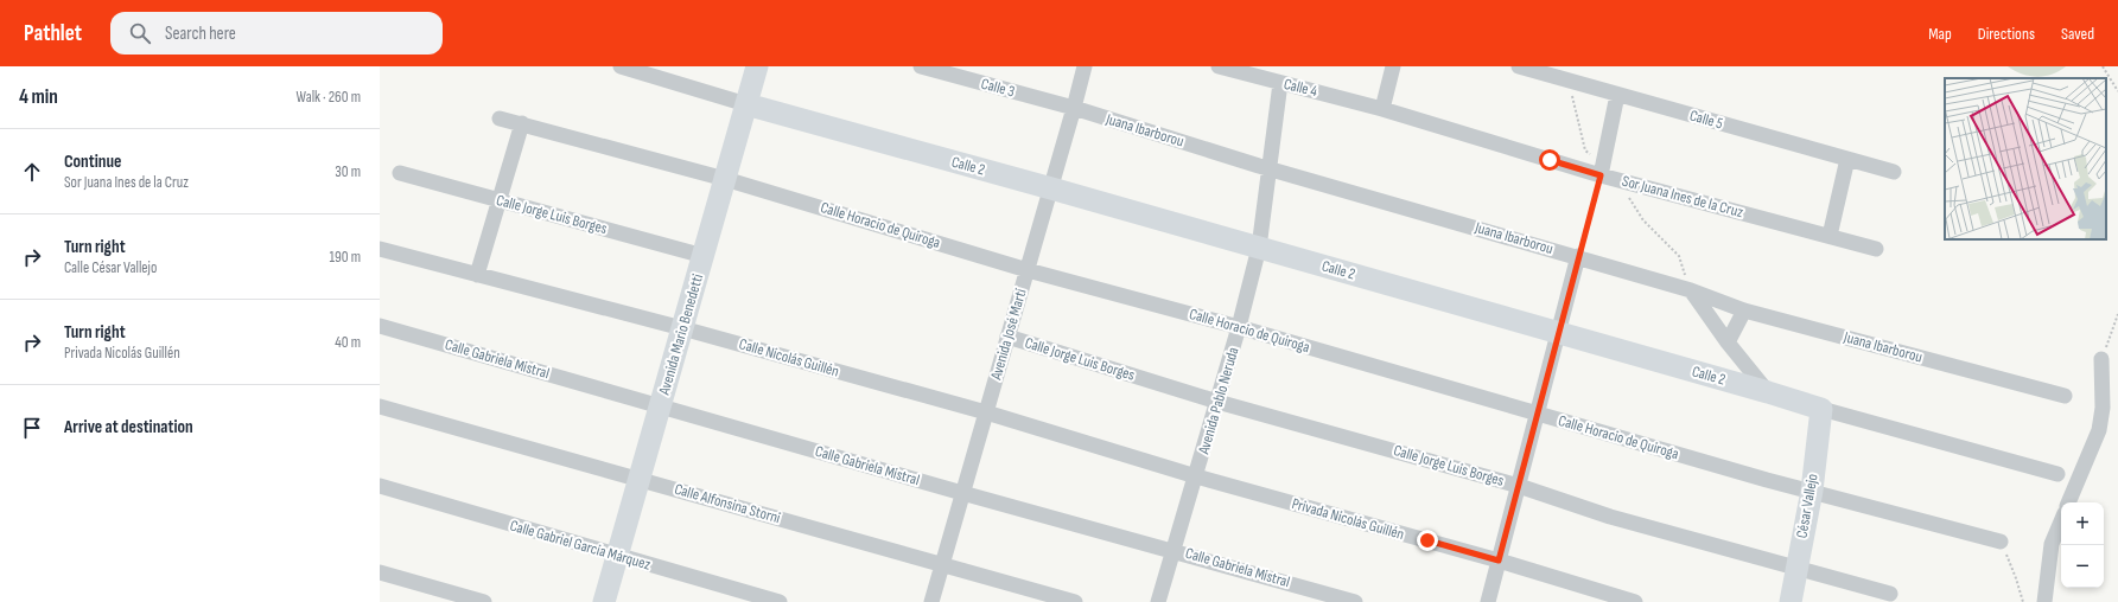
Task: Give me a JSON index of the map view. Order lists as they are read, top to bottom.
{
  "streets": {
    "street": [
      "Calle 3",
      "Calle 4",
      "Calle 5",
      "Juana Ibarborou",
      "Calle 2",
      "Sor Juana Ines de la Cruz",
      "Calle Jorge Luis Borges",
      "Calle Horacio de Quiroga",
      "Avenida Mario Benedetti",
      "Avenida José Martí",
      "Calle Nicolás Guillén",
      "Calle Gabriela Mistral",
      "Avenida Pablo Neruda",
      "Calle Alfonsina Storni",
      "César Vallejo",
      "Privada Nicolás Guillén",
      "Calle Gabriel García Márquez"
    ]
  },
  "crossings": [
    ["Calle 3", "Juana Ibarborou"],
    ["Calle 3", "Avenida José Martí"],
    ["Calle 4", "Sor Juana Ines de la Cruz"],
    ["Calle 4", "Avenida Pablo Neruda"],
    ["Juana Ibarborou", "Avenida José Martí"],
    ["Juana Ibarborou", "Avenida Pablo Neruda"],
    ["Calle 2", "Avenida Mario Benedetti"],
    ["Calle 2", "Avenida José Martí"],
    ["Calle 2", "Avenida Pablo Neruda"],
    ["Calle 2", "César Vallejo"],
    ["Calle Jorge Luis Borges", "Avenida Mario Benedetti"],
    ["Calle Jorge Luis Borges", "Avenida José Martí"],
    ["Calle Jorge Luis Borges", "Avenida Pablo Neruda"],
    ["Calle Jorge Luis Borges", "César Vallejo"],
    ["Calle Horacio de Quiroga", "Avenida Mario Benedetti"],
    ["Calle Horacio de Quiroga", "Avenida José Martí"],
    ["Calle Horacio de Quiroga", "Avenida Pablo Neruda"],
    ["Calle Horacio de Quiroga", "César Vallejo"],
    ["Avenida Mario Benedetti", "Calle Nicolás Guillén"],
    ["Avenida Mario Benedetti", "Calle Gabriela Mistral"],
    ["Avenida Mario Benedetti", "Calle Alfonsina Storni"],
    ["Avenida Mario Benedetti", "Calle Gabriel García Márquez"],
    ["Avenida José Martí", "Calle Nicolás Guillén"],
    ["Avenida José Martí", "Calle Gabriela Mistral"],
    ["Avenida José Martí", "Calle Alfonsina Storni"],
    ["Calle Nicolás Guillén", "Avenida Pablo Neruda"],
    ["Calle Nicolás Guillén", "Privada Nicolás Guillén"],
    ["Calle Gabriela Mistral", "Avenida Pablo Neruda"],
    ["Avenida Pablo Neruda", "Privada Nicolás Guillén"]
  ],
  "page": {
    "header": "Pathlet",
    "search": "Search here",
    "nav": ["Map", "Directions", "Saved"],
    "heading": ["4 min", "Walk · 260 m"],
    "list": [
      ["Continue", "Sor Juana Ines de la Cruz", "30 m"],
      ["Turn right", "Calle César Vallejo", "190 m"],
      ["Turn right", "Privada Nicolás Guillén", "40 m"],
      "Arrive at destination"
    ],
    "map_buttons": ["+", "−"]
  }
}
